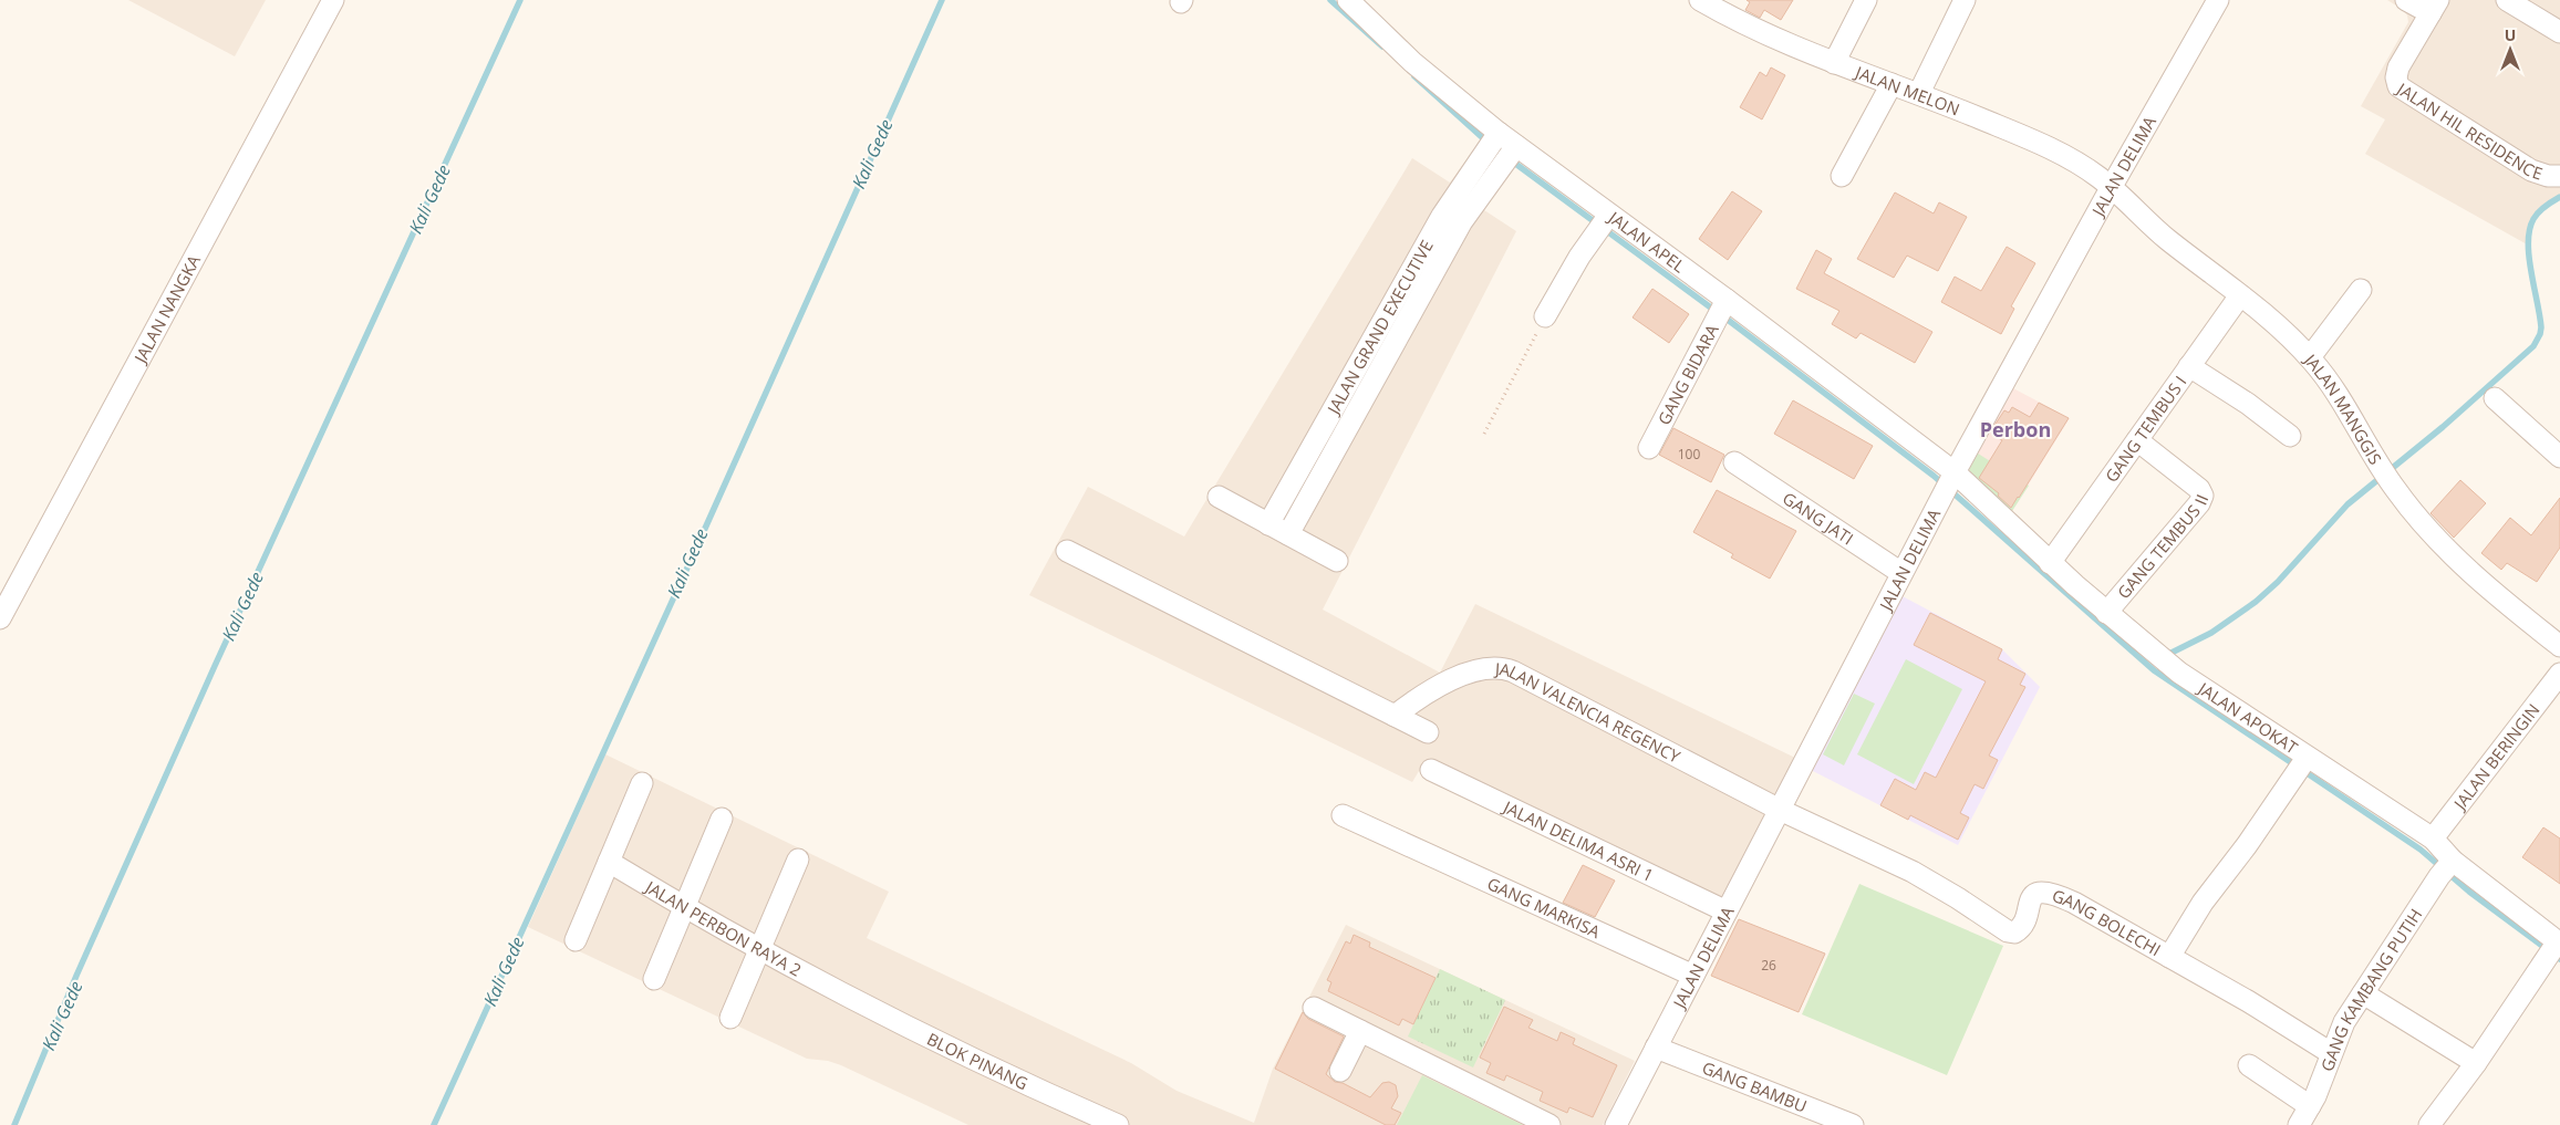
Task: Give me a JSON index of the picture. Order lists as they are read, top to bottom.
{
  "streets": {
    "street": [
      "JALAN MELON",
      "JALAN HIL RESIDENCE",
      "JALAN DELIMA",
      "JALAN APEL",
      "JALAN NANGKA",
      "JALAN GRAND EXECUTIVE",
      "GANG BIDARA",
      "JALAN MANGGIS",
      "GANG TEMBUS I",
      "GANG JATI",
      "GANG TEMBUS II",
      "JALAN VALENCIA REGENCY",
      "JALAN APOKAT",
      "JALAN BERINGIN",
      "JALAN DELIMA ASRI 1",
      "GANG MARKISA",
      "GANG BOLECHI",
      "JALAN PERBON RAYA 2",
      "GANG KAMBANG PUTIH",
      "BLOK PINANG",
      "GANG BAMBU"
    ]
  },
  "crossings": [
    ["JALAN MELON", "JALAN DELIMA"],
    ["JALAN MELON", "JALAN MANGGIS"],
    ["JALAN DELIMA", "JALAN APEL"],
    ["JALAN DELIMA", "JALAN MANGGIS"],
    ["JALAN DELIMA", "GANG JATI"],
    ["JALAN DELIMA", "JALAN VALENCIA REGENCY"],
    ["JALAN DELIMA", "JALAN APOKAT"],
    ["JALAN DELIMA", "JALAN DELIMA ASRI 1"],
    ["JALAN DELIMA", "GANG MARKISA"],
    ["JALAN DELIMA", "GANG BOLECHI"],
    ["JALAN DELIMA", "GANG BAMBU"],
    ["JALAN APEL", "JALAN GRAND EXECUTIVE"],
    ["JALAN APEL", "GANG BIDARA"],
    ["JALAN APEL", "JALAN APOKAT"],
    ["JALAN MANGGIS", "GANG TEMBUS I"],
    ["GANG TEMBUS I", "GANG TEMBUS II"],
    ["GANG TEMBUS I", "JALAN APOKAT"],
    ["GANG TEMBUS II", "JALAN APOKAT"],
    ["JALAN VALENCIA REGENCY", "GANG BOLECHI"],
    ["JALAN APOKAT", "JALAN BERINGIN"],
    ["JALAN APOKAT", "GANG KAMBANG PUTIH"],
    ["GANG BOLECHI", "GANG KAMBANG PUTIH"],
    ["JALAN PERBON RAYA 2", "BLOK PINANG"]
  ],
  "districts": ["Perbon"],
  "water": ["Kali Gede"],
  "house_numbers": ["100", "26"],
  "north": "top"
}
